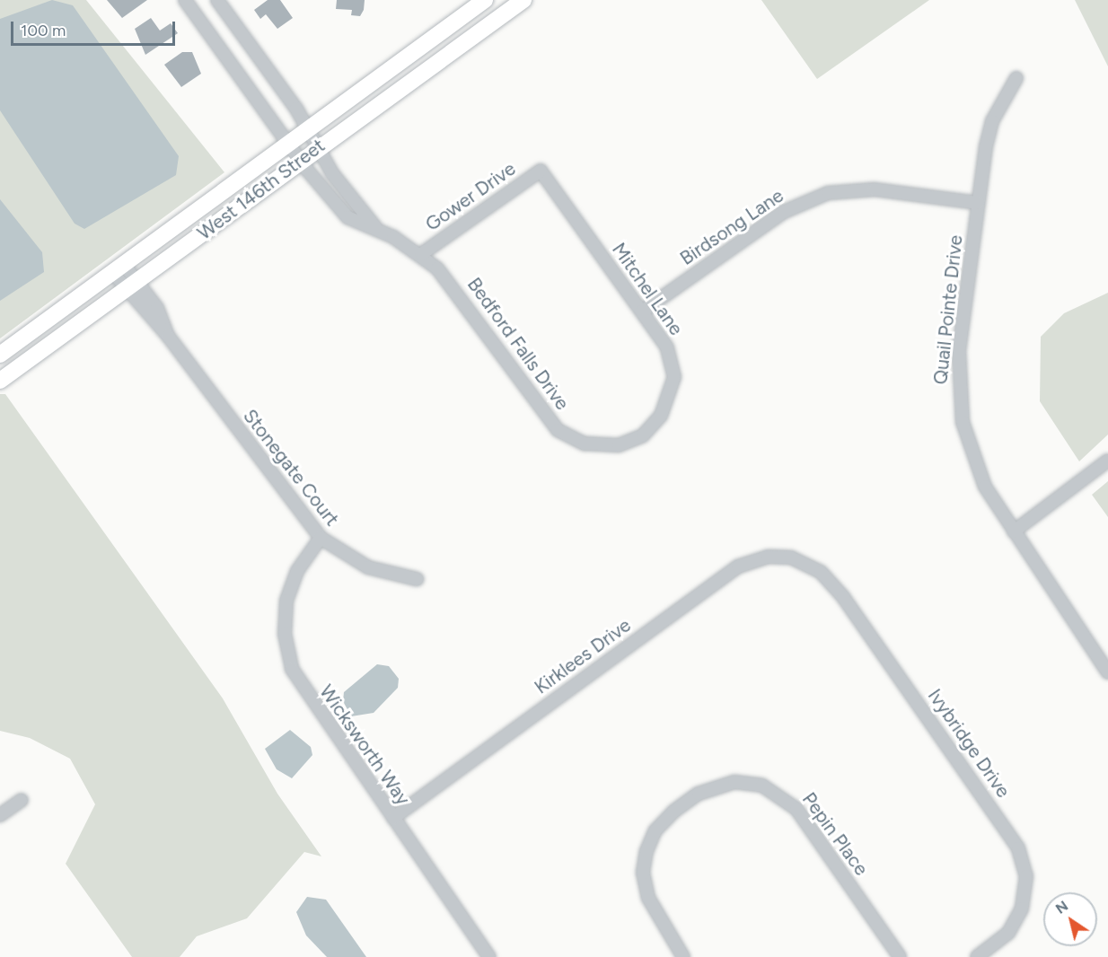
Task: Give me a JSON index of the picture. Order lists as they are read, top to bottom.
{
  "streets": {
    "main road": ["West 146th Street"],
    "street": [
      "Gower Drive",
      "Birdsong Lane",
      "Mitchel Lane",
      "Quail Pointe Drive",
      "Bedford Falls Drive",
      "Stonegate Court",
      "Kirklees Drive",
      "Ivybridge Drive",
      "Wicksworth Way",
      "Pepin Place"
    ]
  },
  "crossings": [
    ["West 146th Street", "Bedford Falls Drive"],
    ["West 146th Street", "Stonegate Court"],
    ["Gower Drive", "Mitchel Lane"],
    ["Gower Drive", "Bedford Falls Drive"],
    ["Birdsong Lane", "Mitchel Lane"],
    ["Birdsong Lane", "Quail Pointe Drive"],
    ["Mitchel Lane", "Bedford Falls Drive"],
    ["Stonegate Court", "Wicksworth Way"],
    ["Kirklees Drive", "Ivybridge Drive"],
    ["Kirklees Drive", "Wicksworth Way"]
  ],
  "scale_bar": "100 m",
  "north": "top left"
}
